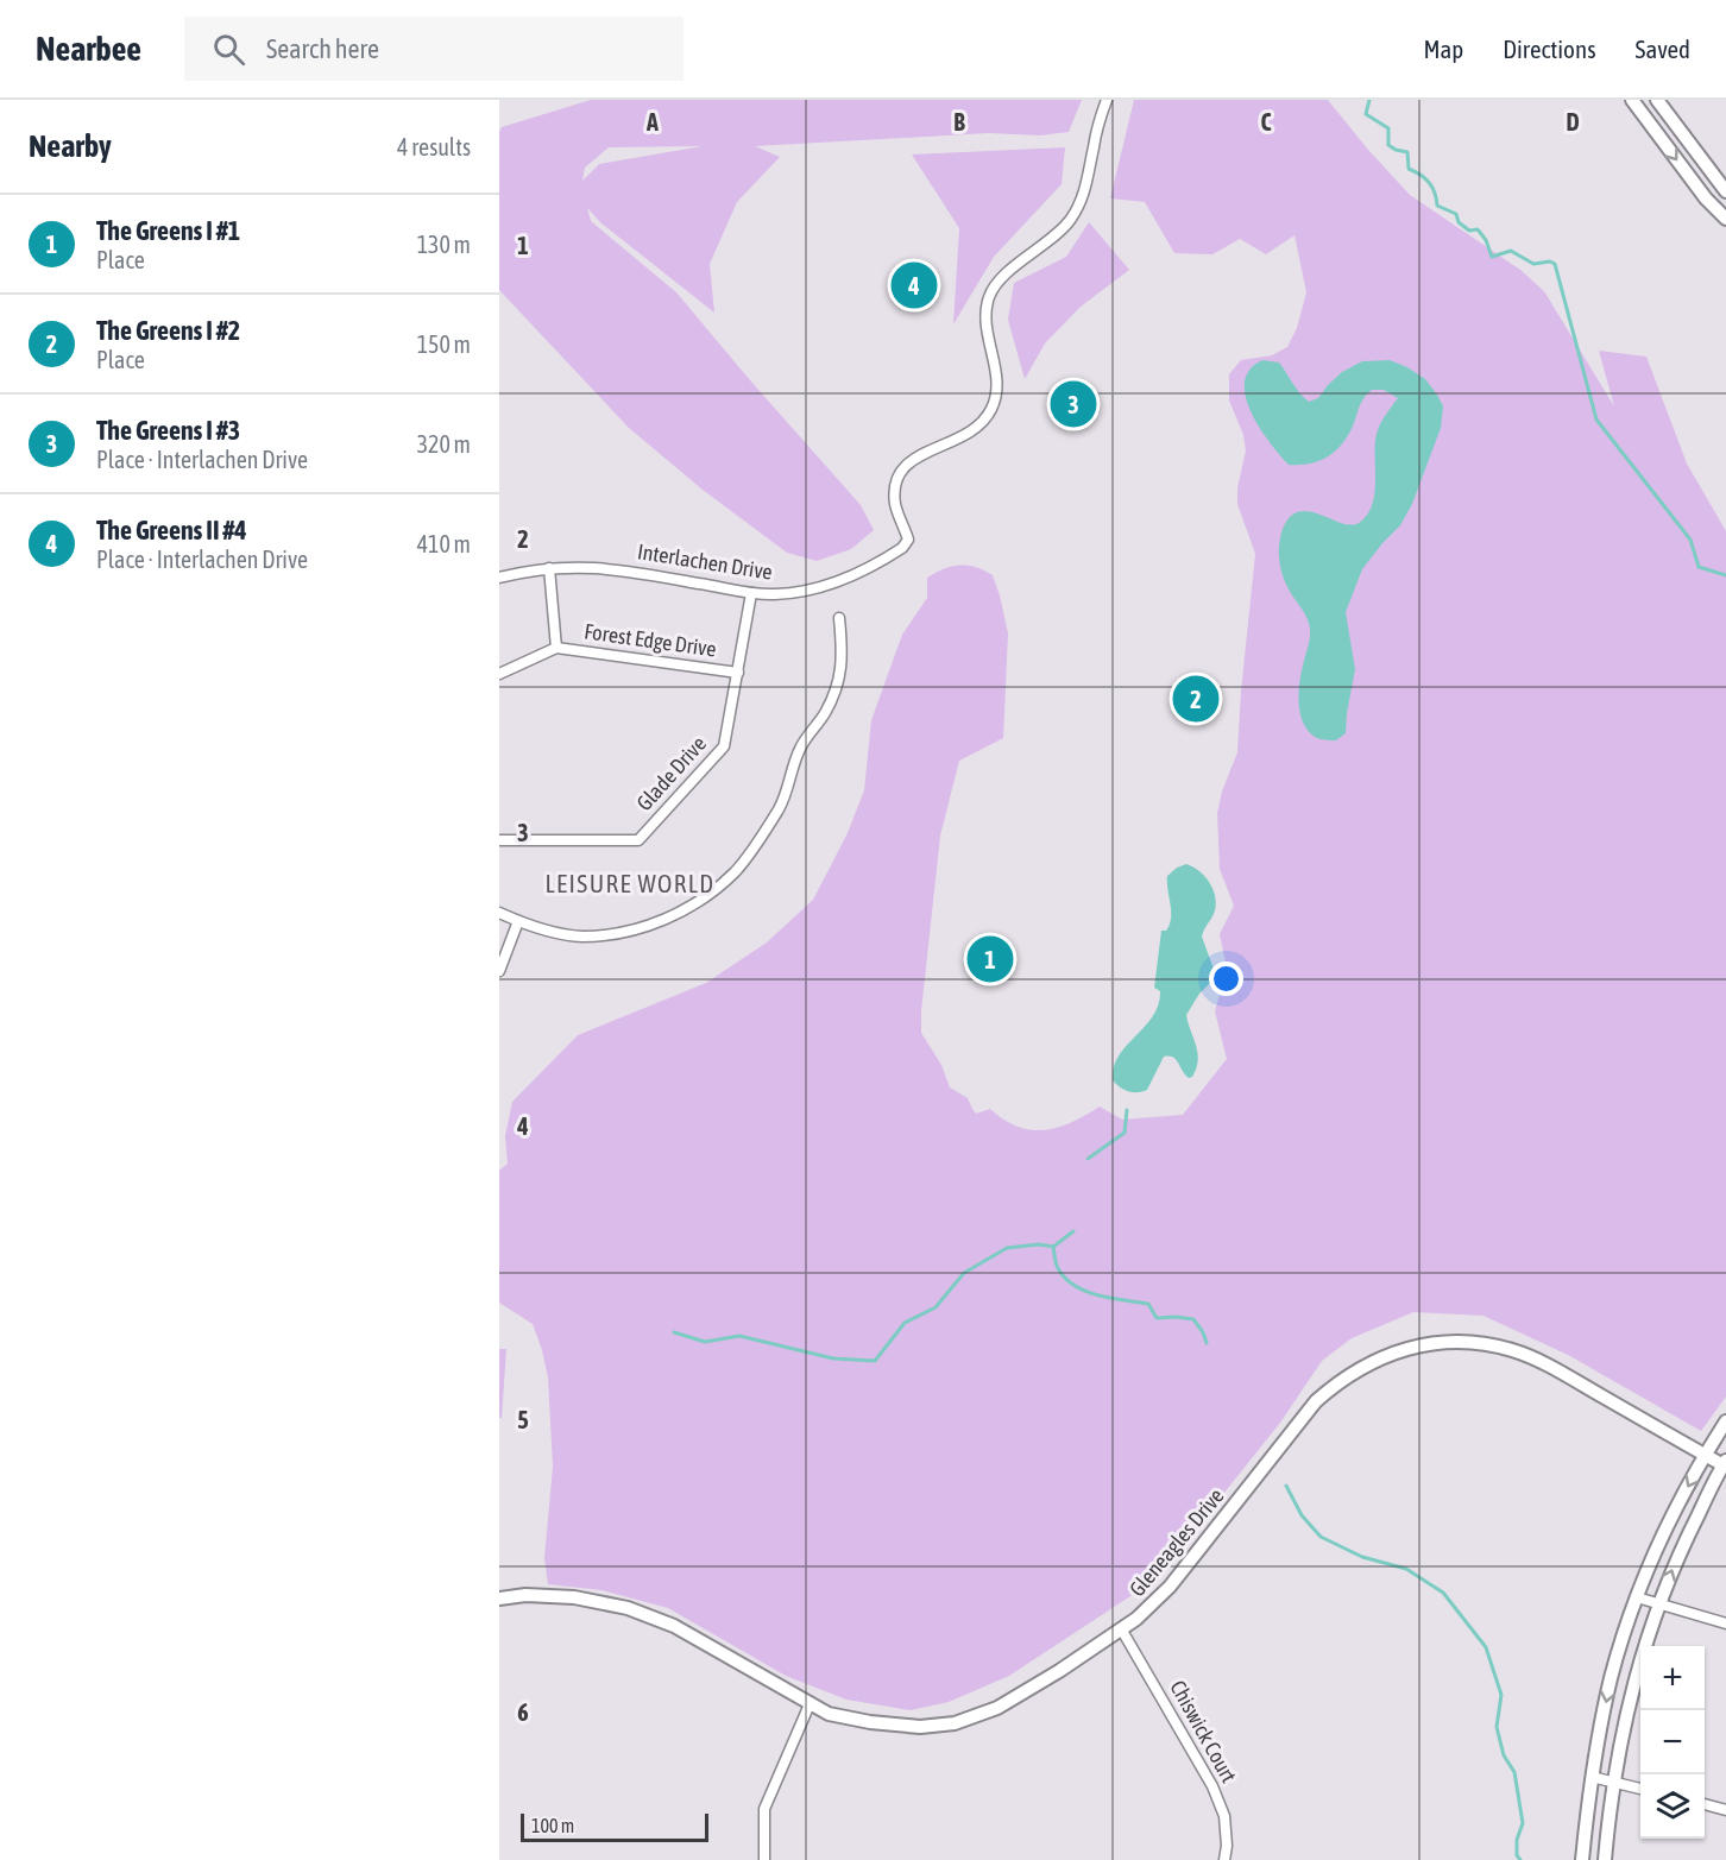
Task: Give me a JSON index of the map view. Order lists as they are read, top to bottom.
{
  "streets": {
    "street": [
      "Interlachen Drive",
      "Forest Edge Drive",
      "Glade Drive",
      "Gleneagles Drive",
      "Chiswick Court"
    ]
  },
  "crossings": [
    ["Interlachen Drive", "Forest Edge Drive"],
    ["Interlachen Drive", "Glade Drive"],
    ["Forest Edge Drive", "Glade Drive"],
    ["Gleneagles Drive", "Chiswick Court"]
  ],
  "districts": ["LEISURE WORLD"],
  "scale_bar": "100 m",
  "page": {
    "header": "Nearbee",
    "search": "Search here",
    "nav": ["Map", "Directions", "Saved"],
    "heading": ["Nearby", "4 results"],
    "list": [
      {
        "mark": "1",
        "name": "The Greens I #1",
        "note": "Place",
        "value": "130 m"
      },
      {
        "mark": "2",
        "name": "The Greens I #2",
        "note": "Place",
        "value": "150 m"
      },
      {
        "mark": "3",
        "name": "The Greens I #3",
        "note": "Place · Interlachen Drive",
        "value": "320 m"
      },
      {
        "mark": "4",
        "name": "The Greens II #4",
        "note": "Place · Interlachen Drive",
        "value": "410 m"
      }
    ],
    "pins": [
      "4",
      "3",
      "2",
      "1"
    ],
    "map_buttons": ["+", "−"],
    "scale": "100 m"
  },
  "grid": {
    "columns": [
      "A",
      "B",
      "C",
      "D"
    ],
    "rows": [
      "1",
      "2",
      "3",
      "4",
      "5",
      "6"
    ]
  }
}
